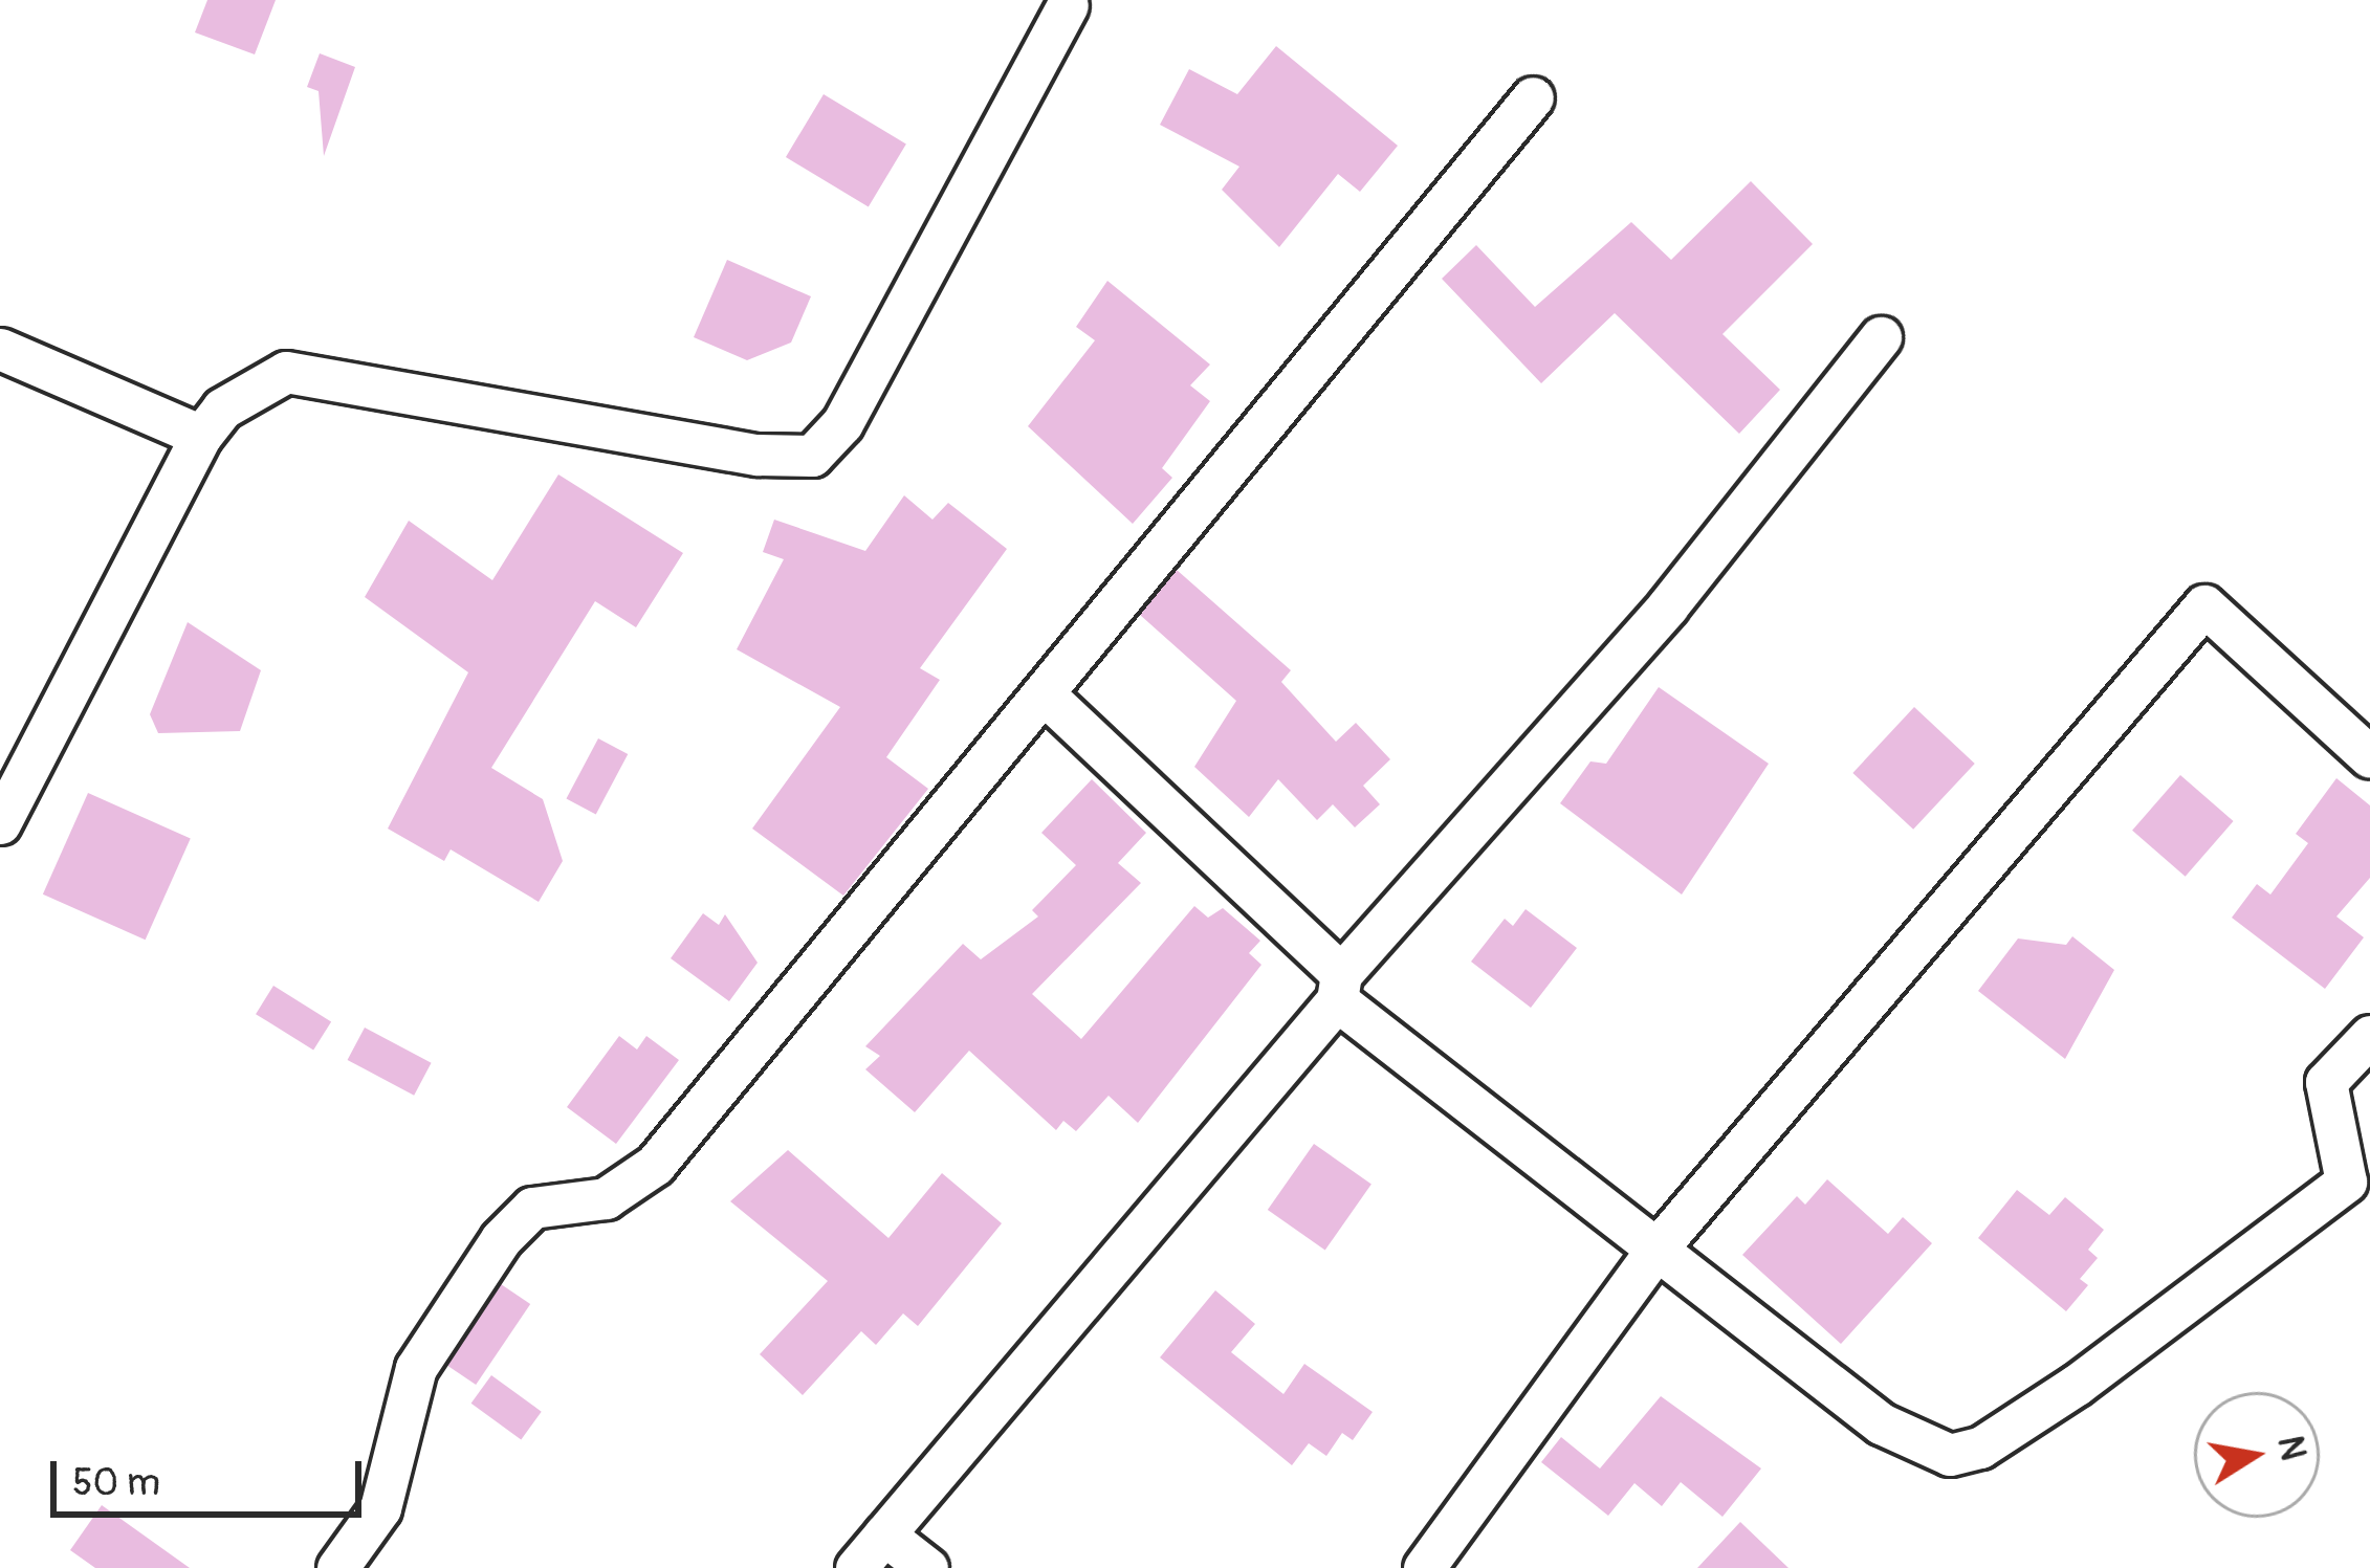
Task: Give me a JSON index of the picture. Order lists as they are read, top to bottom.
{
  "scale_bar": "50 m",
  "north": "right"
}
